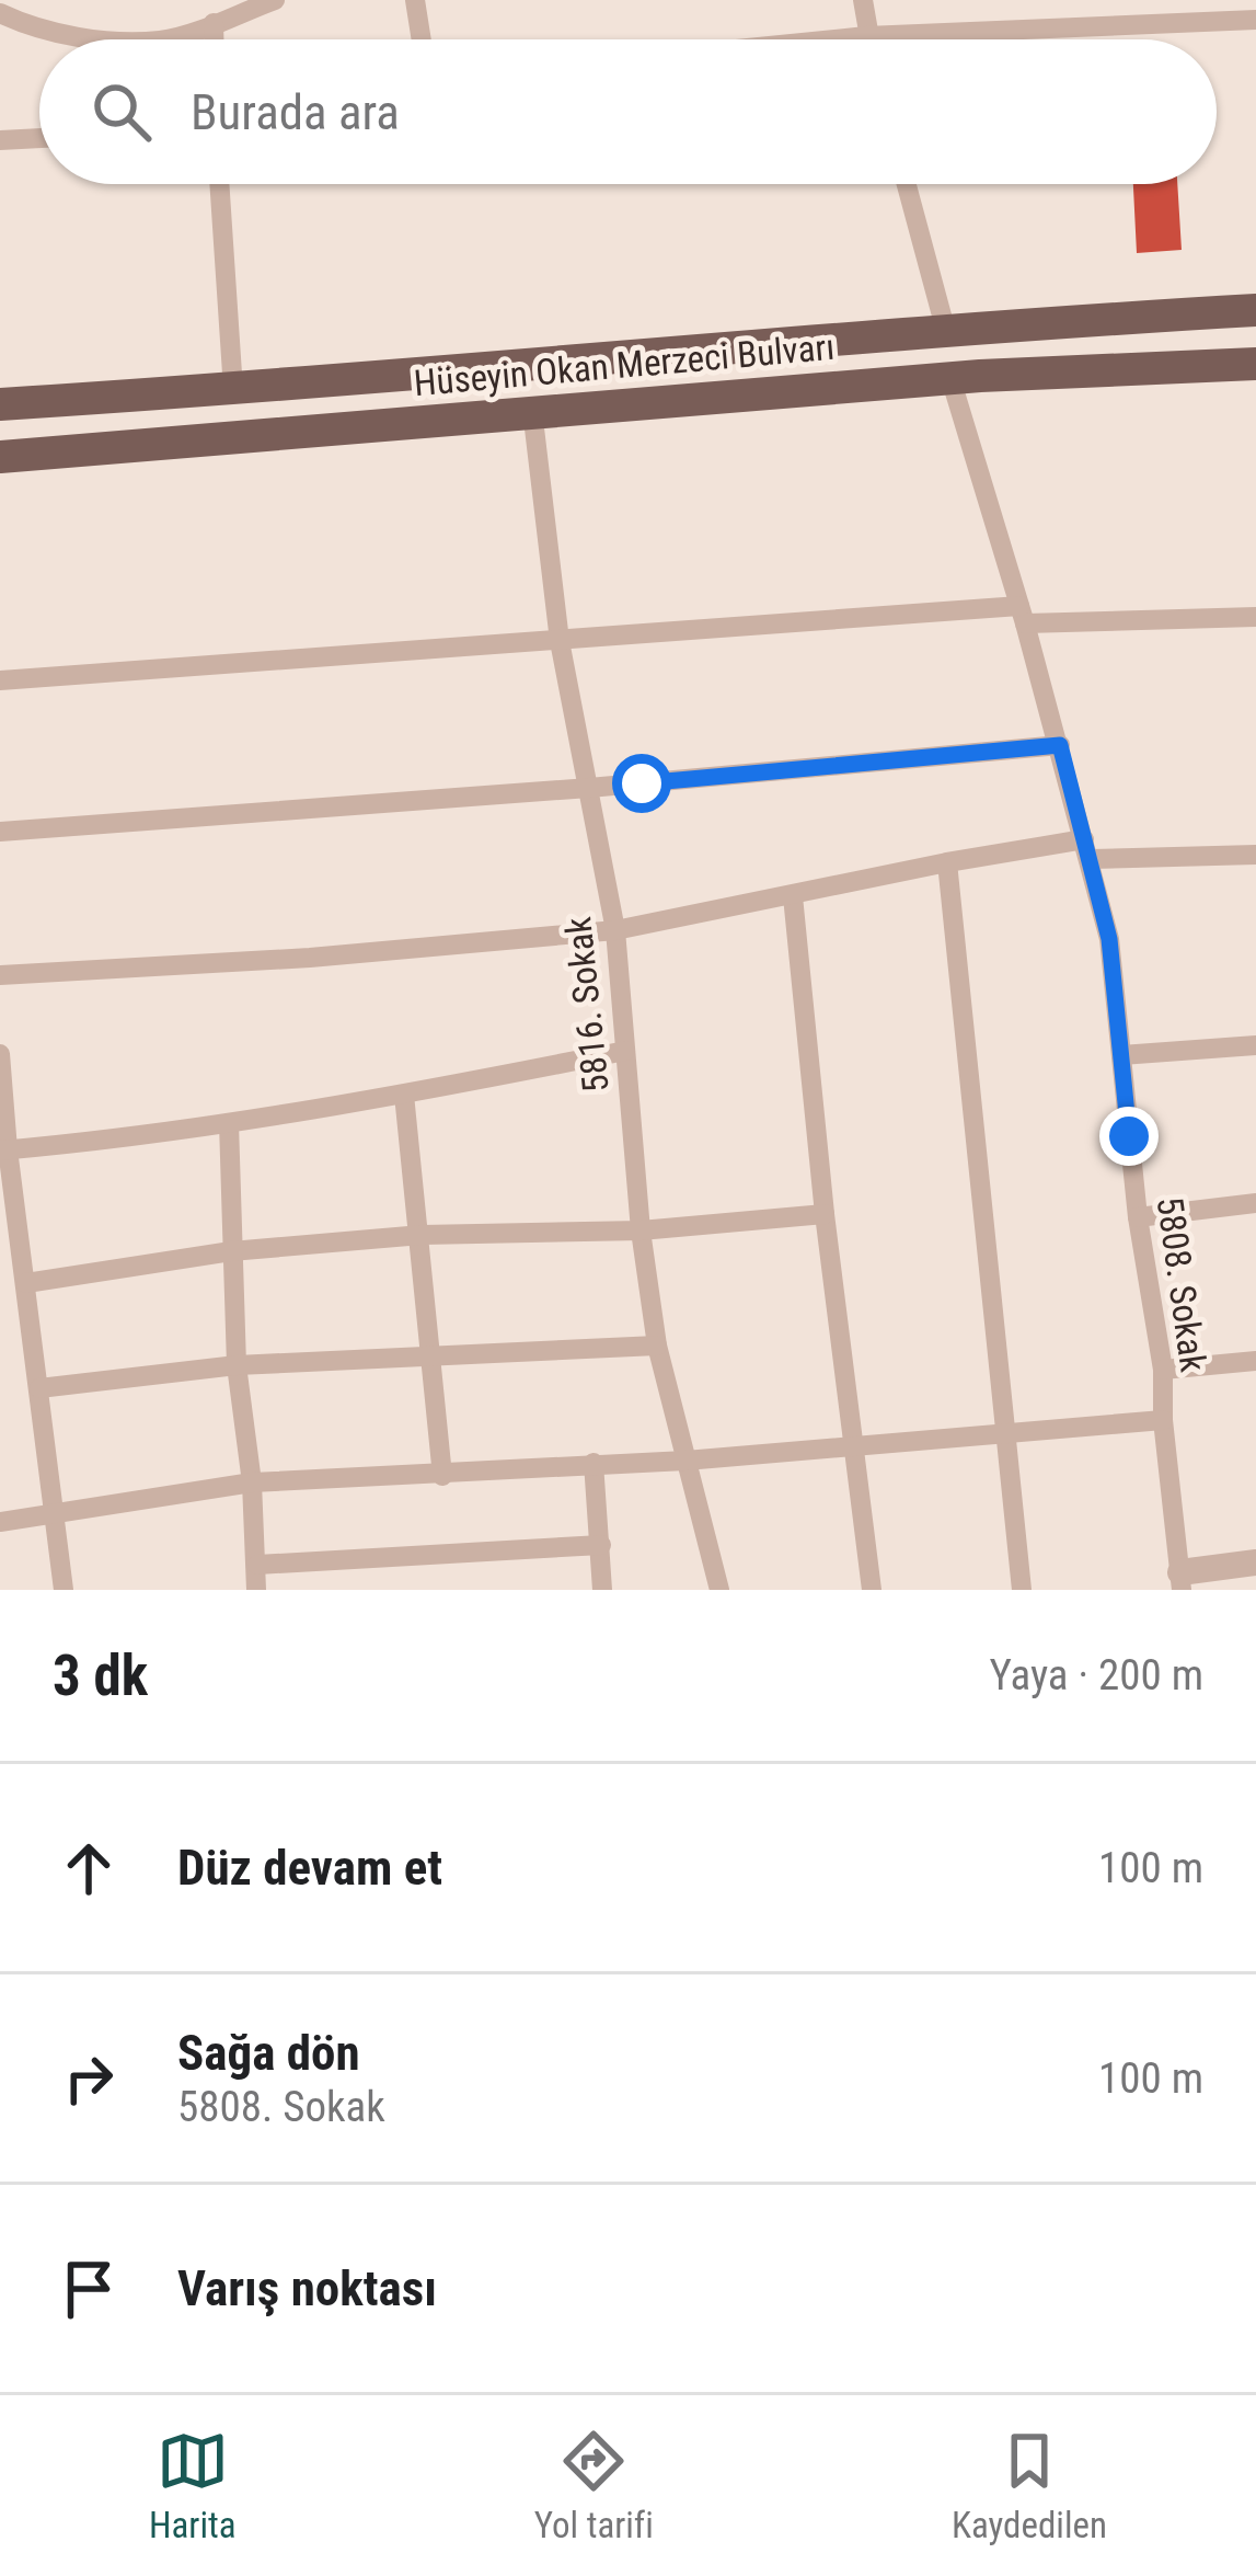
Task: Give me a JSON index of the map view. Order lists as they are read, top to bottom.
{
  "streets": {
    "main road": ["Hüseyin Okan Merzeci Bulvarı"],
    "street": ["5816. Sokak", "5808. Sokak"]
  },
  "crossings": [
    ["Hüseyin Okan Merzeci Bulvarı", "5816. Sokak"],
    ["Hüseyin Okan Merzeci Bulvarı", "5808. Sokak"]
  ],
  "page": {
    "search": "Burada ara",
    "heading": ["3 dk", "Yaya · 200 m"],
    "list": [
      ["Düz devam et", "100 m"],
      ["Sağa dön", "5808. Sokak", "100 m"],
      "Varış noktası"
    ],
    "nav": ["Harita", "Yol tarifi", "Kaydedilen"]
  }
}
